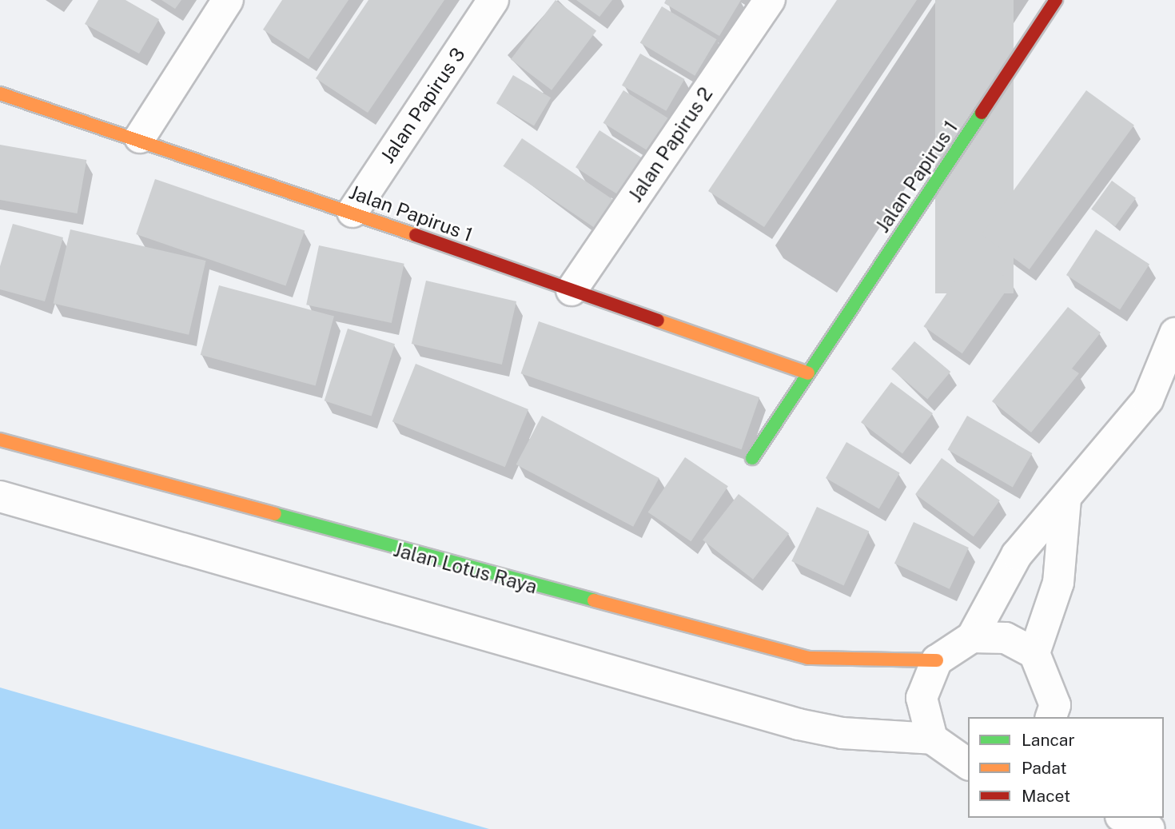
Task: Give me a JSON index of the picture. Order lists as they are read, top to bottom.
{
  "streets": {
    "street": [
      "Jalan Papirus 3",
      "Jalan Papirus 2",
      "Jalan Papirus 1",
      "Jalan Lotus Raya"
    ]
  },
  "crossings": [
    ["Jalan Papirus 3", "Jalan Papirus 1"],
    ["Jalan Papirus 2", "Jalan Papirus 1"]
  ],
  "legend": ["Lancar", "Padat", "Macet"]
}
